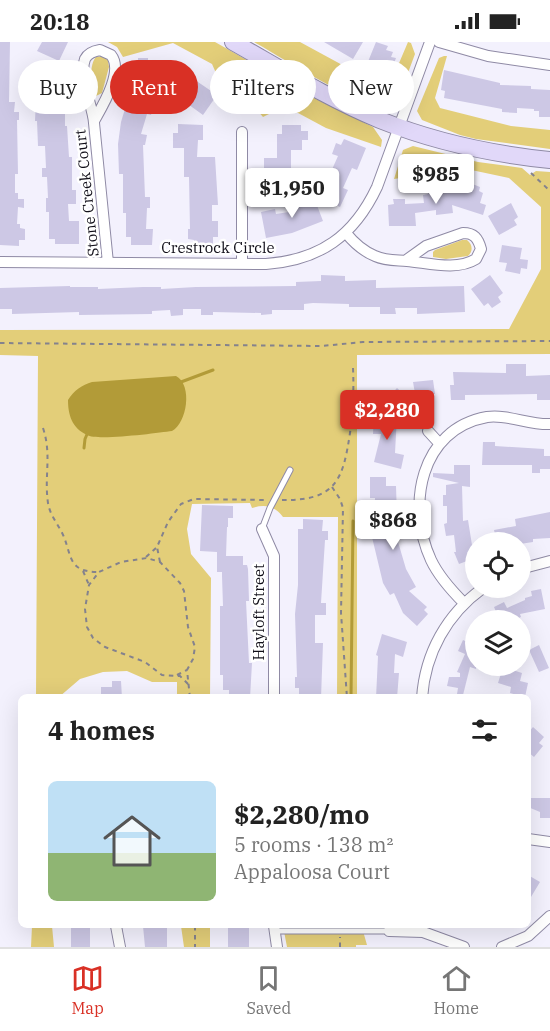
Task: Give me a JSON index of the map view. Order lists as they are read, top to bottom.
{
  "streets": {
    "street": ["Stone Creek Court", "Crestrock Circle", "Hayloft Street"]
  },
  "crossings": [
    ["Stone Creek Court", "Crestrock Circle"]
  ],
  "page": {
    "status": "20:18",
    "chip": [
      "Buy",
      "Rent",
      "Filters",
      "New"
    ],
    "price": [
      "$985",
      "$1,950",
      "$2,280",
      "$868"
    ],
    "heading": "4 homes",
    "list": [
      {
        "name": "$2,280/mo",
        "note": "5 rooms · 138 m² · Appaloosa Court"
      }
    ],
    "tabs": ["Map", "Saved", "Home"]
  }
}
